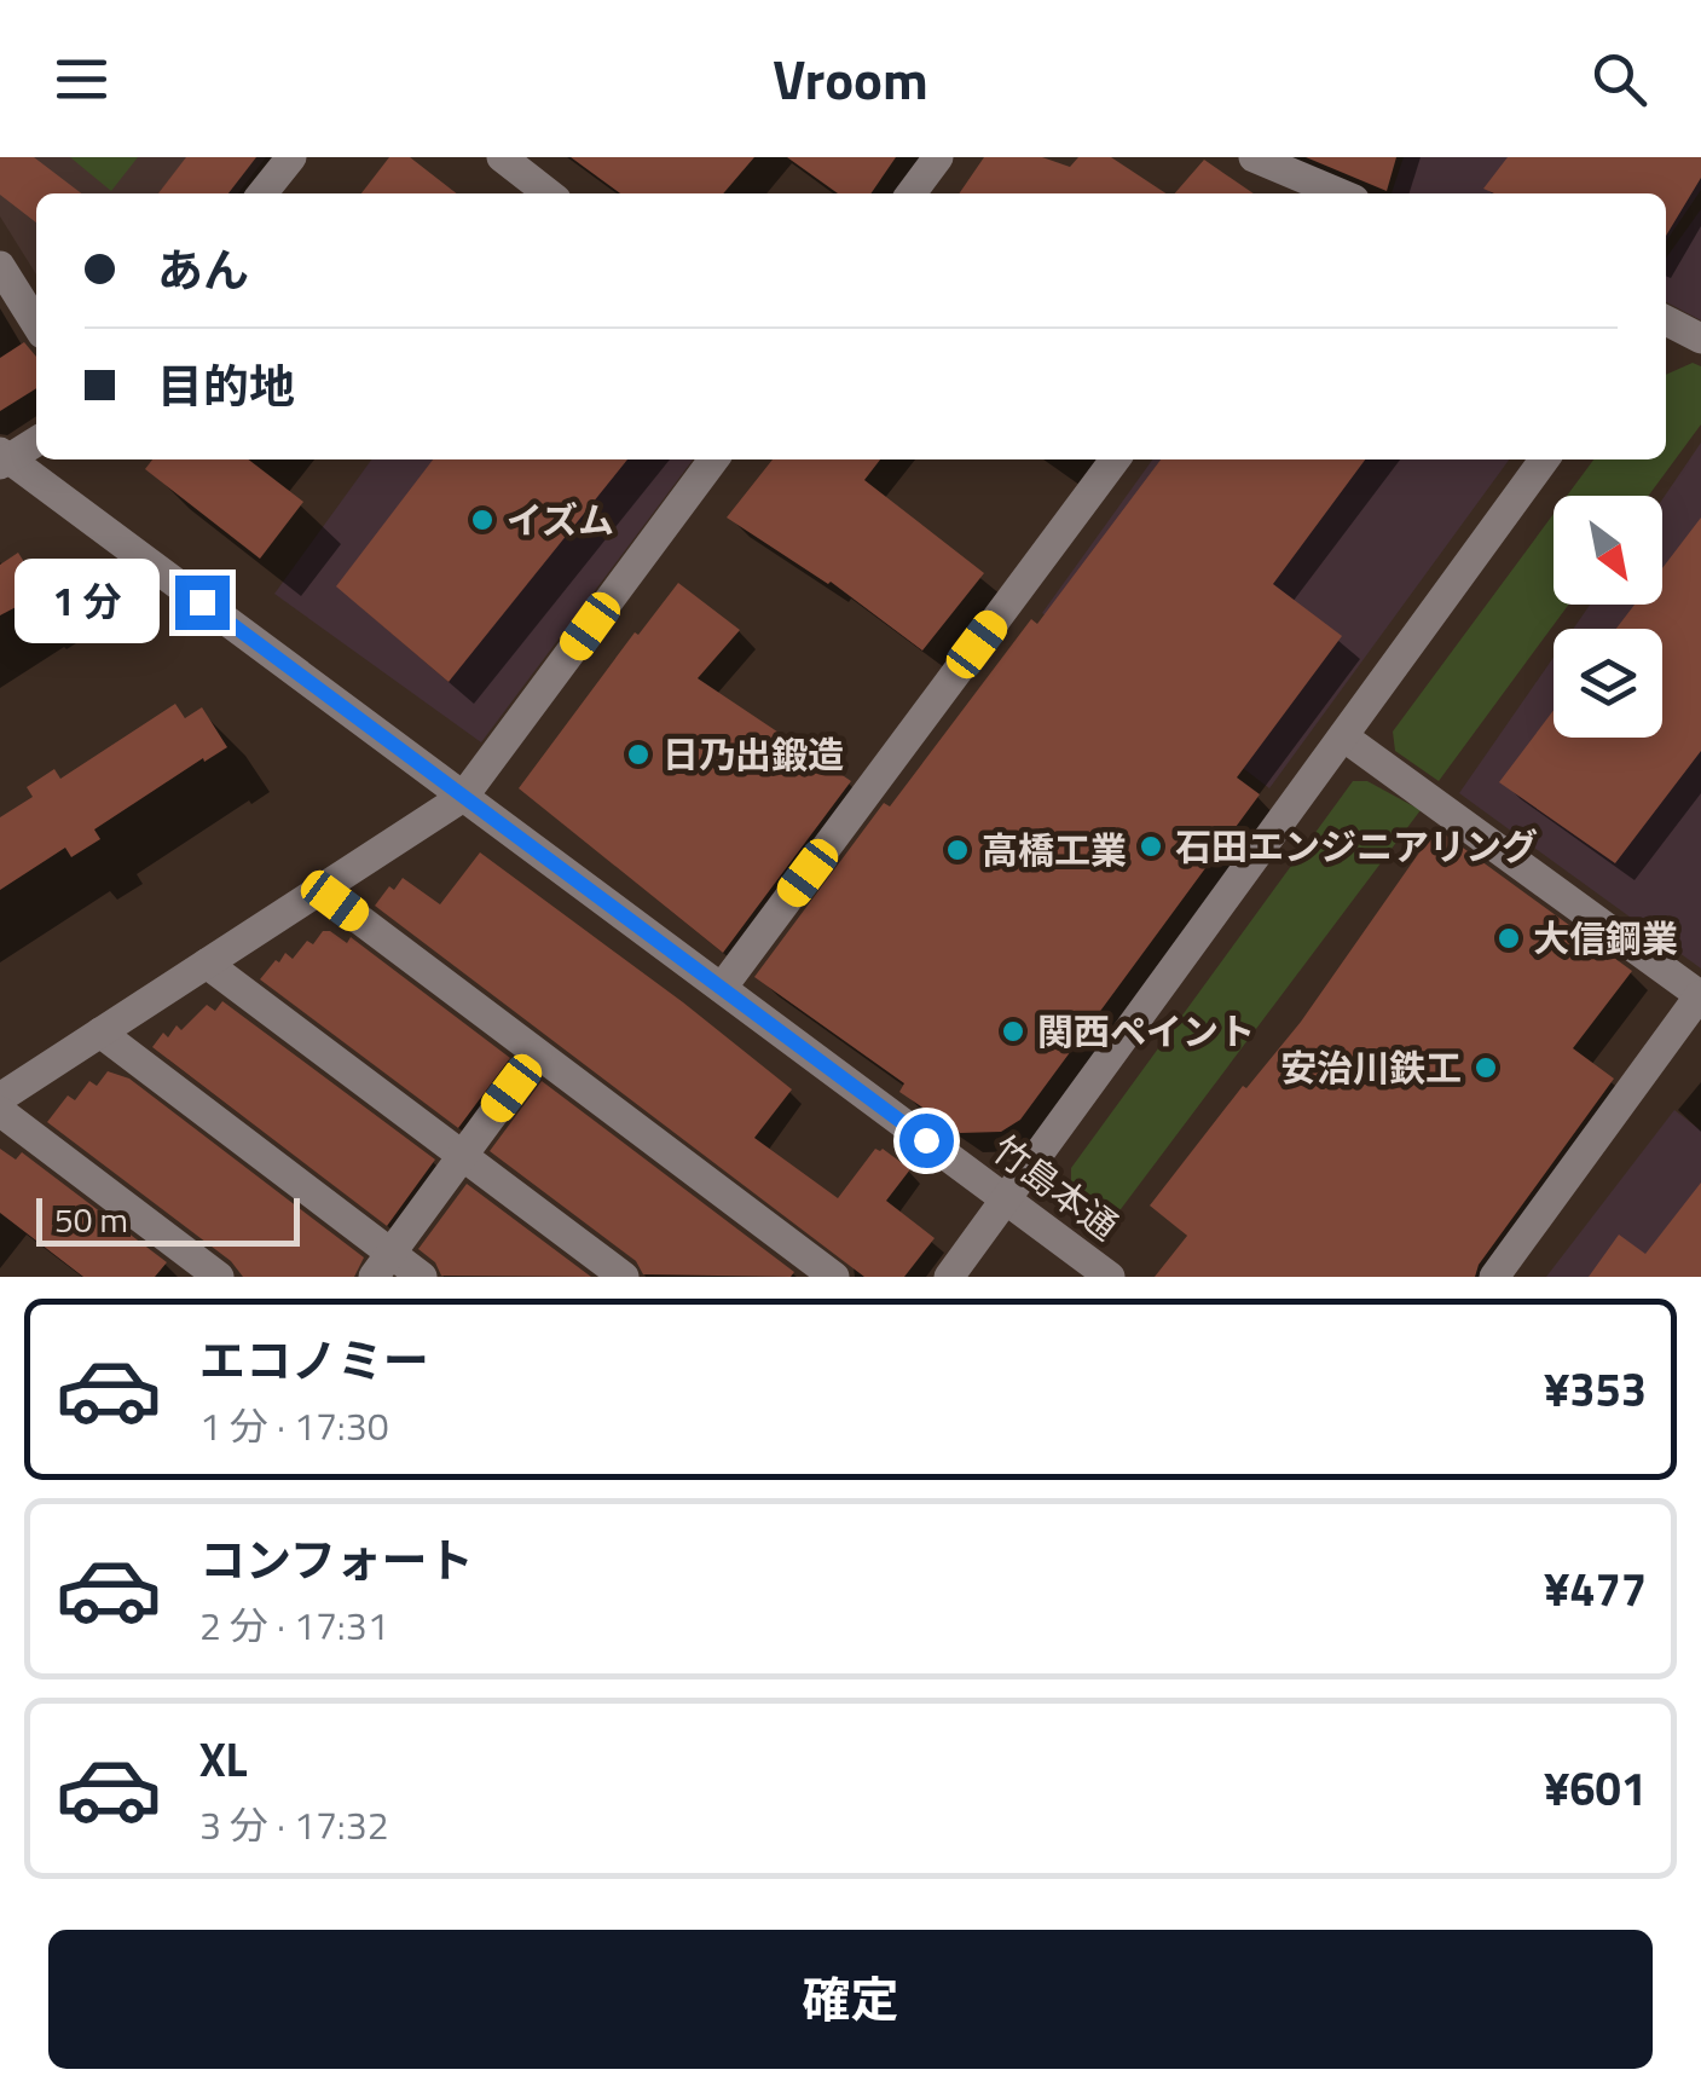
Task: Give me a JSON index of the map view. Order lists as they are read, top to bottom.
{
  "streets": {
    "street": ["竹島本通"]
  },
  "places": [
    "イズム",
    "日乃出鍛造",
    "石田エンジニアリング",
    "高橋工業",
    "大信鋼業",
    "関西ペイント",
    "安治川鉄工"
  ],
  "scale_bar": "50 m",
  "north": "bottom right",
  "page": {
    "header": "Vroom",
    "banner": ["あん", "目的地"],
    "bubble": "1 分",
    "scale": "50 m",
    "list": [
      {
        "name": "エコノミー",
        "note": "1 分 · 17:30",
        "value": "¥353"
      },
      {
        "name": "コンフォート",
        "note": "2 分 · 17:31",
        "value": "¥477"
      },
      {
        "name": "XL",
        "note": "3 分 · 17:32",
        "value": "¥601"
      }
    ],
    "buttons": "確定"
  }
}
